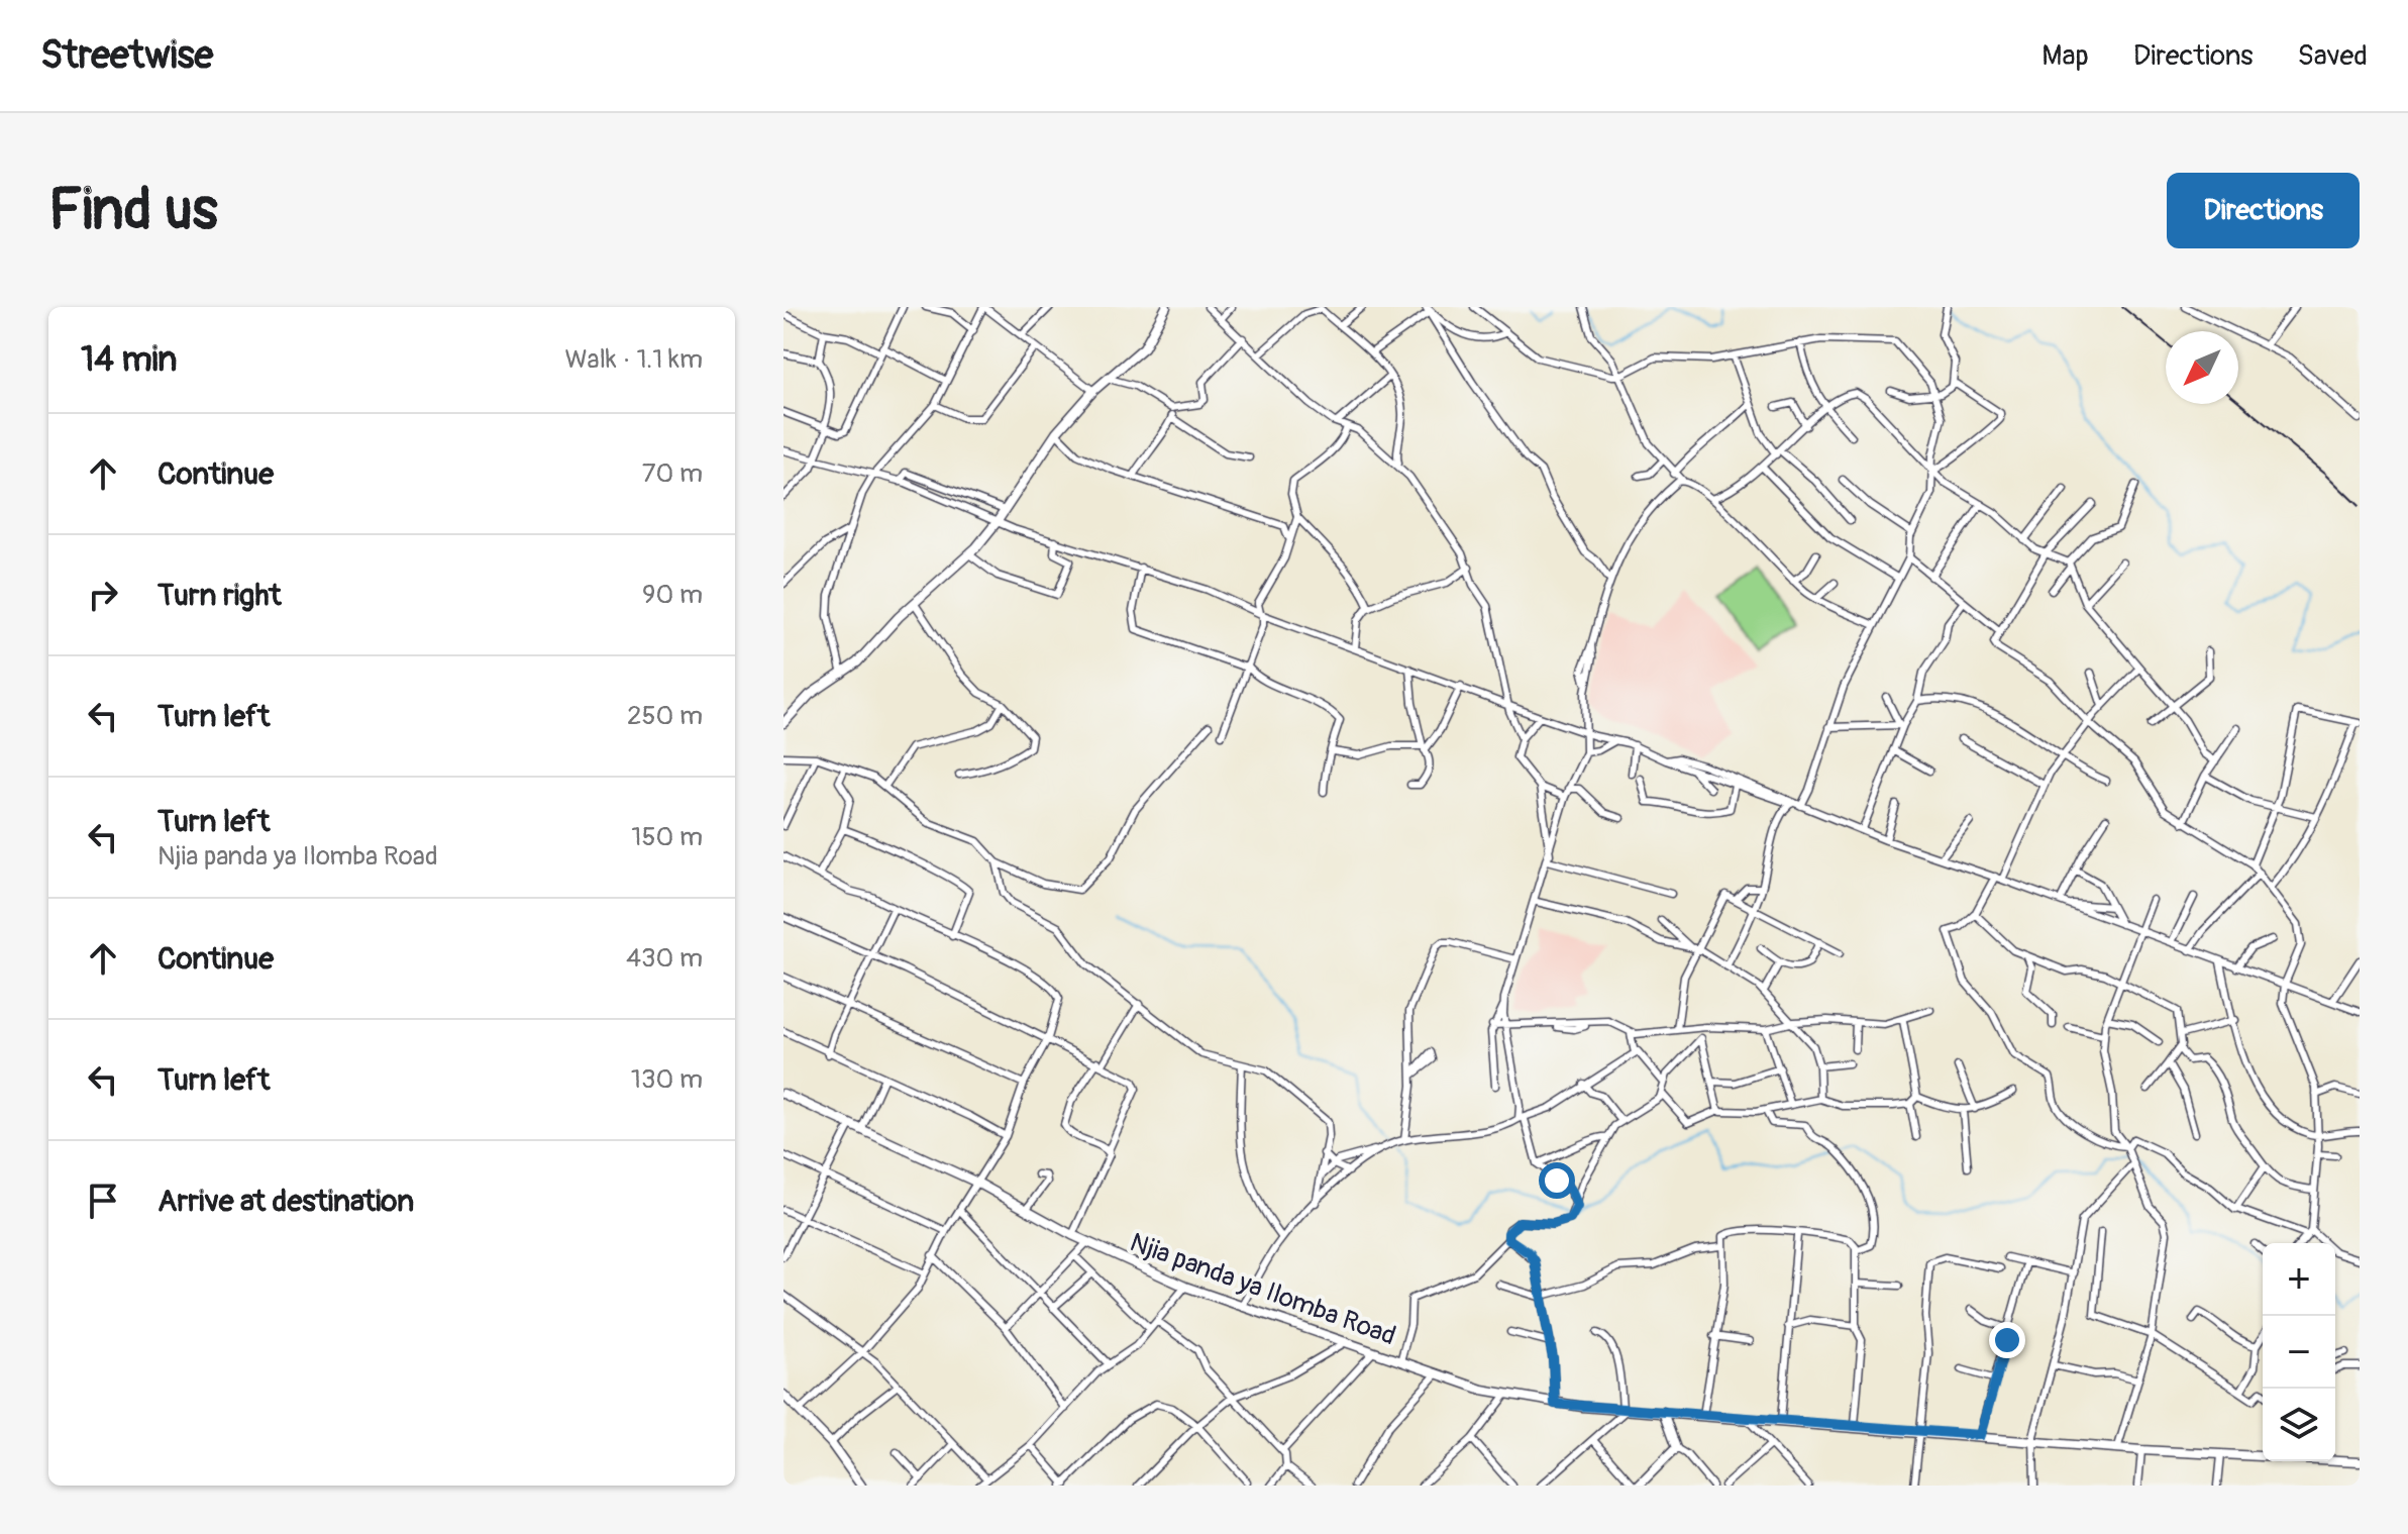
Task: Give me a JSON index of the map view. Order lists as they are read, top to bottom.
{
  "streets": {
    "street": ["Njia panda ya Ilomba Road"]
  },
  "north": "bottom left",
  "page": {
    "header": "Streetwise",
    "nav": ["Map", "Directions", "Saved"],
    "buttons": "Directions",
    "title": "Find us",
    "heading": ["14 min", "Walk · 1.1 km"],
    "list": [
      ["Continue", "70 m"],
      ["Turn right", "90 m"],
      ["Turn left", "250 m"],
      ["Turn left", "Njia panda ya Ilomba Road", "150 m"],
      ["Continue", "430 m"],
      ["Turn left", "130 m"],
      "Arrive at destination"
    ],
    "map_buttons": ["+", "−"]
  }
}
